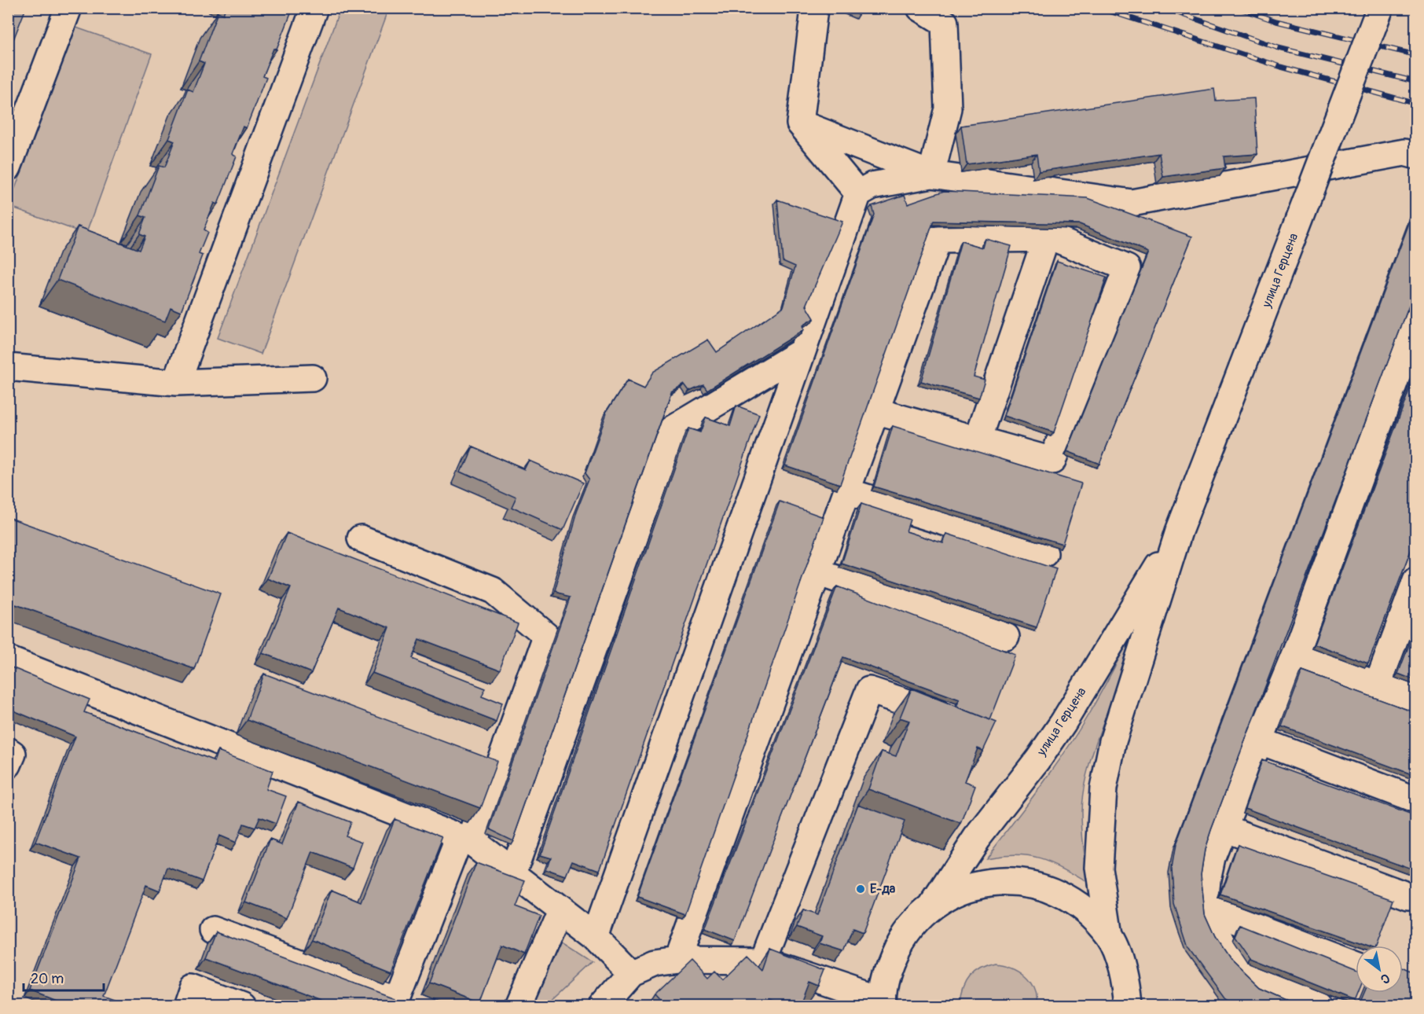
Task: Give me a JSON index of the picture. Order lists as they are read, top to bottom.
{
  "streets": {
    "main road": ["улица Герцена"]
  },
  "places": ["Е-да"],
  "scale_bar": "20 m",
  "north": "bottom right"
}
